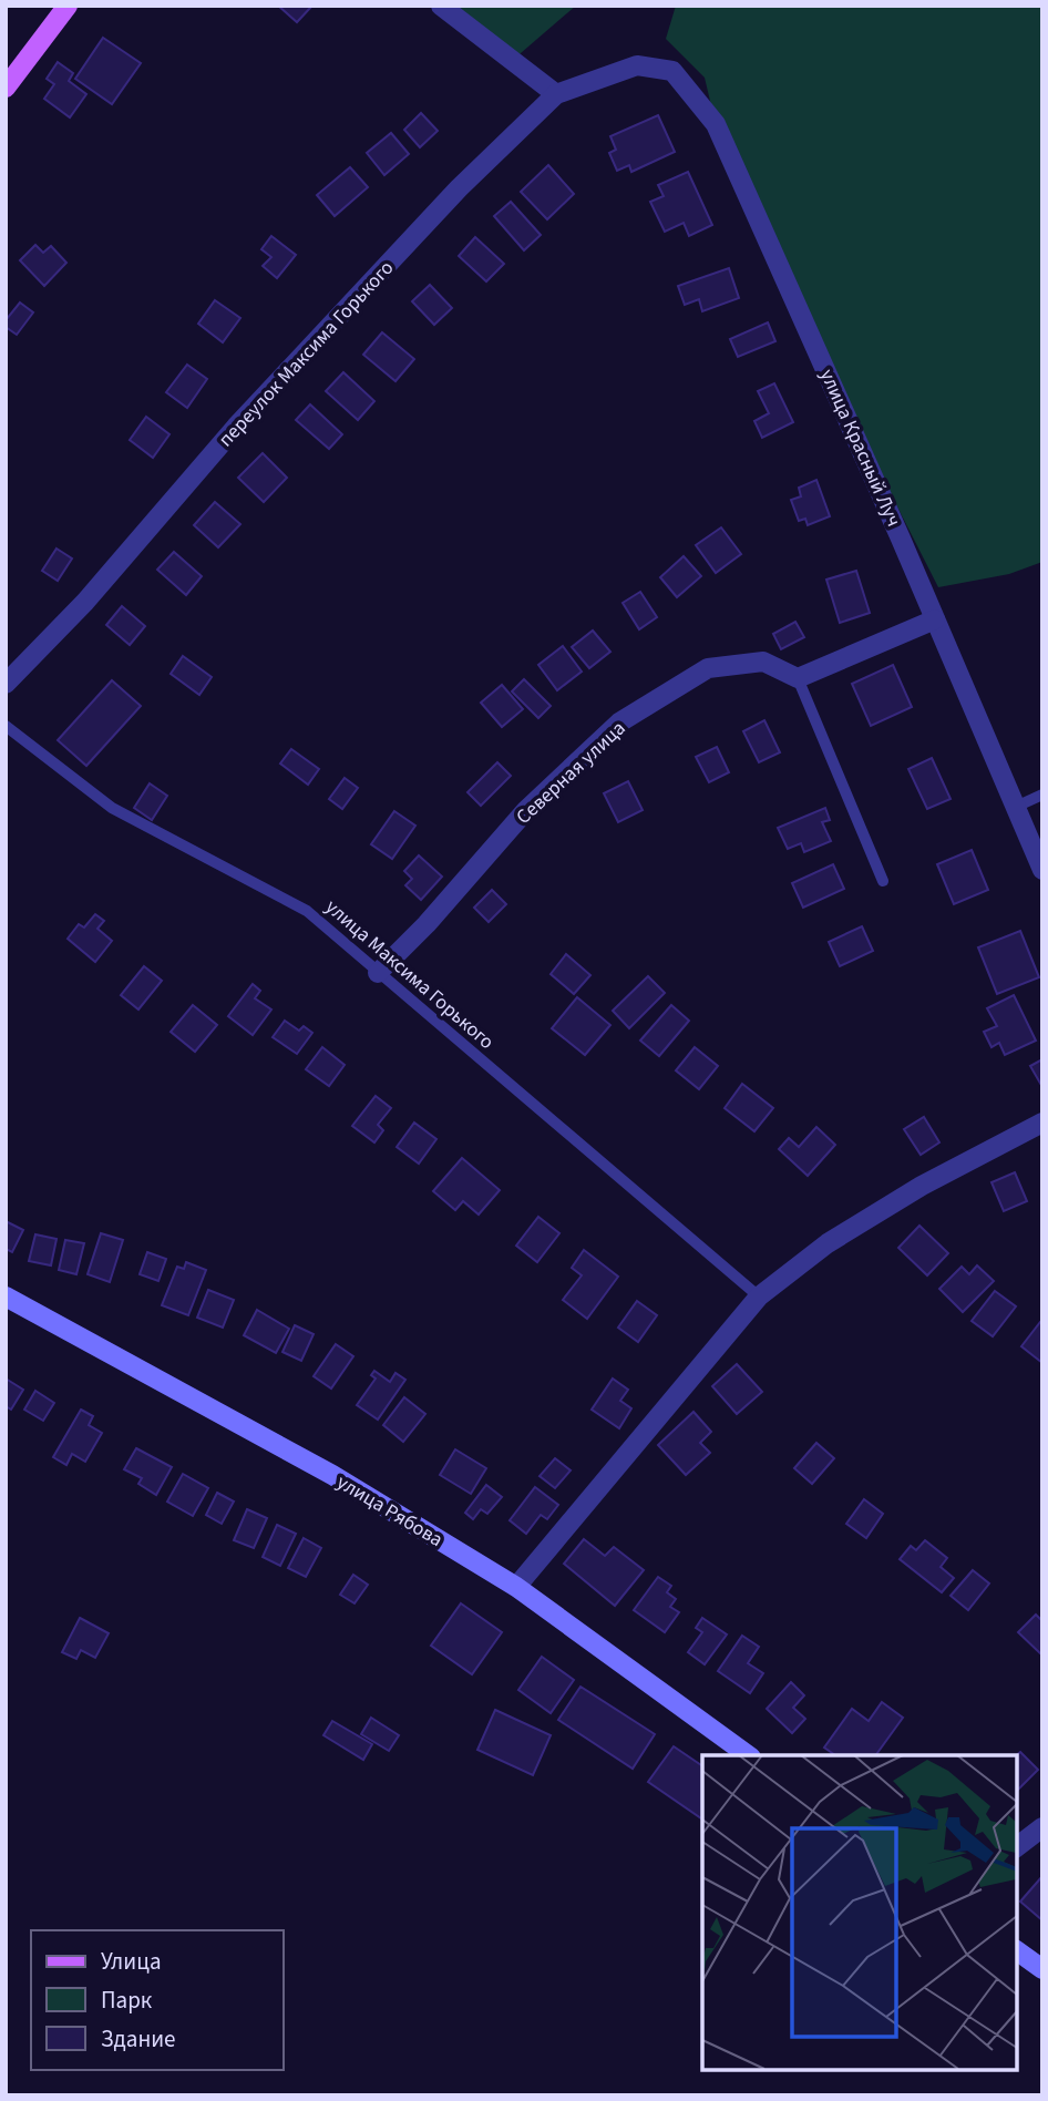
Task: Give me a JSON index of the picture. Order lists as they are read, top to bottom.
{
  "streets": {
    "street": [
      "переулок Максима Горького",
      "улица Красный Луч",
      "Северная улица",
      "улица Рябова"
    ],
    "lane": ["улица Максима Горького"]
  },
  "crossings": [
    ["переулок Максима Горького", "улица Красный Луч"],
    ["Северная улица", "улица Максима Горького"]
  ],
  "legend": ["Улица", "Парк", "Здание"]
}
